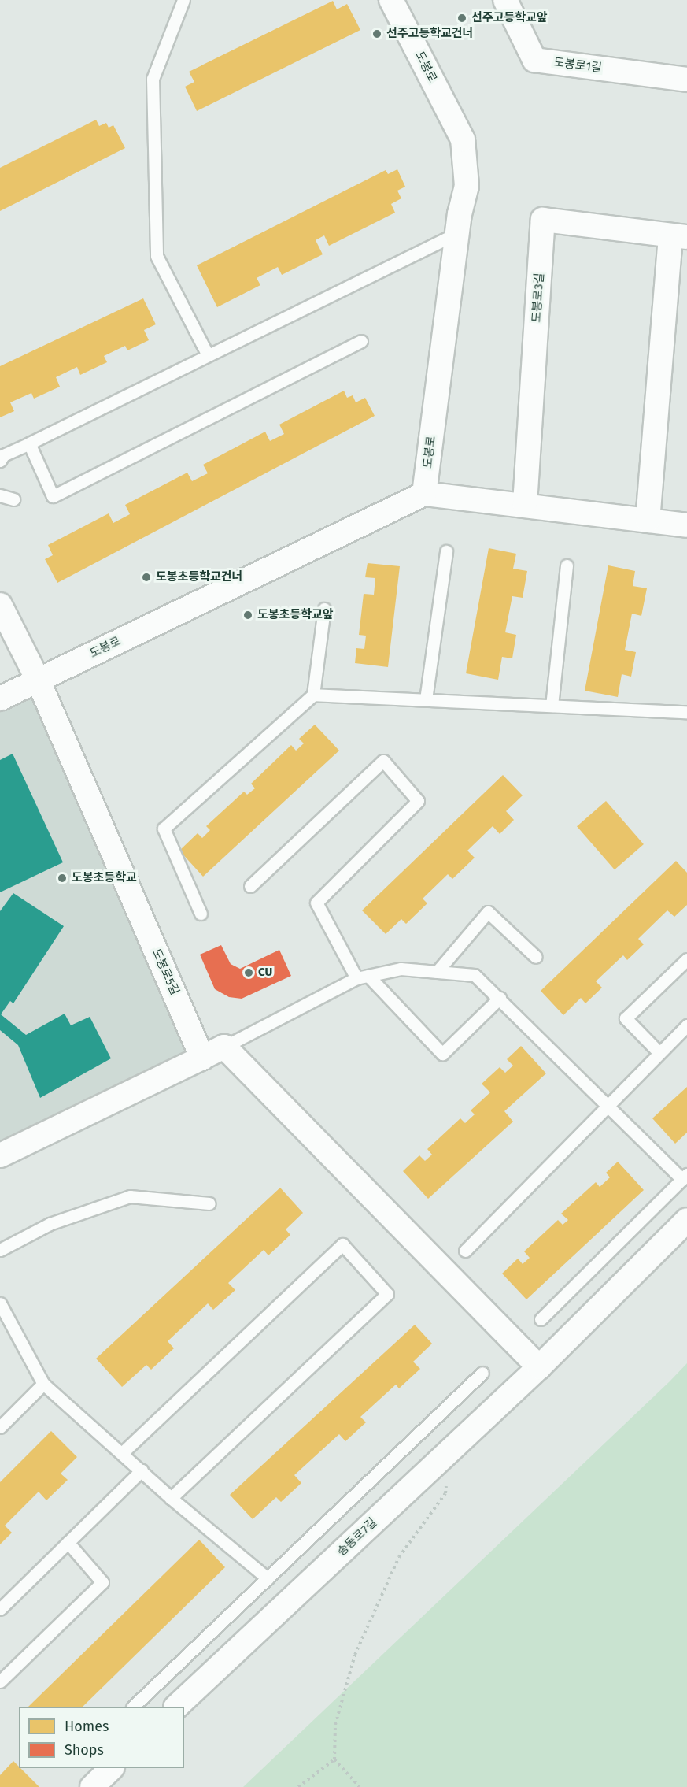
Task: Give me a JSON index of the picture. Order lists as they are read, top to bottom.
{
  "streets": {
    "street": [
      "도봉로1길",
      "도봉로",
      "도봉로3길",
      "도봉로5길",
      "송동로7길"
    ]
  },
  "crossings": [
    ["도봉로", "도봉로5길"]
  ],
  "places": [
    "선주고등학교앞",
    "선주고등학교건너",
    "도봉초등학교건너",
    "도봉초등학교앞",
    "도봉초등학교",
    "CU"
  ],
  "legend": ["Homes", "Shops"]
}
